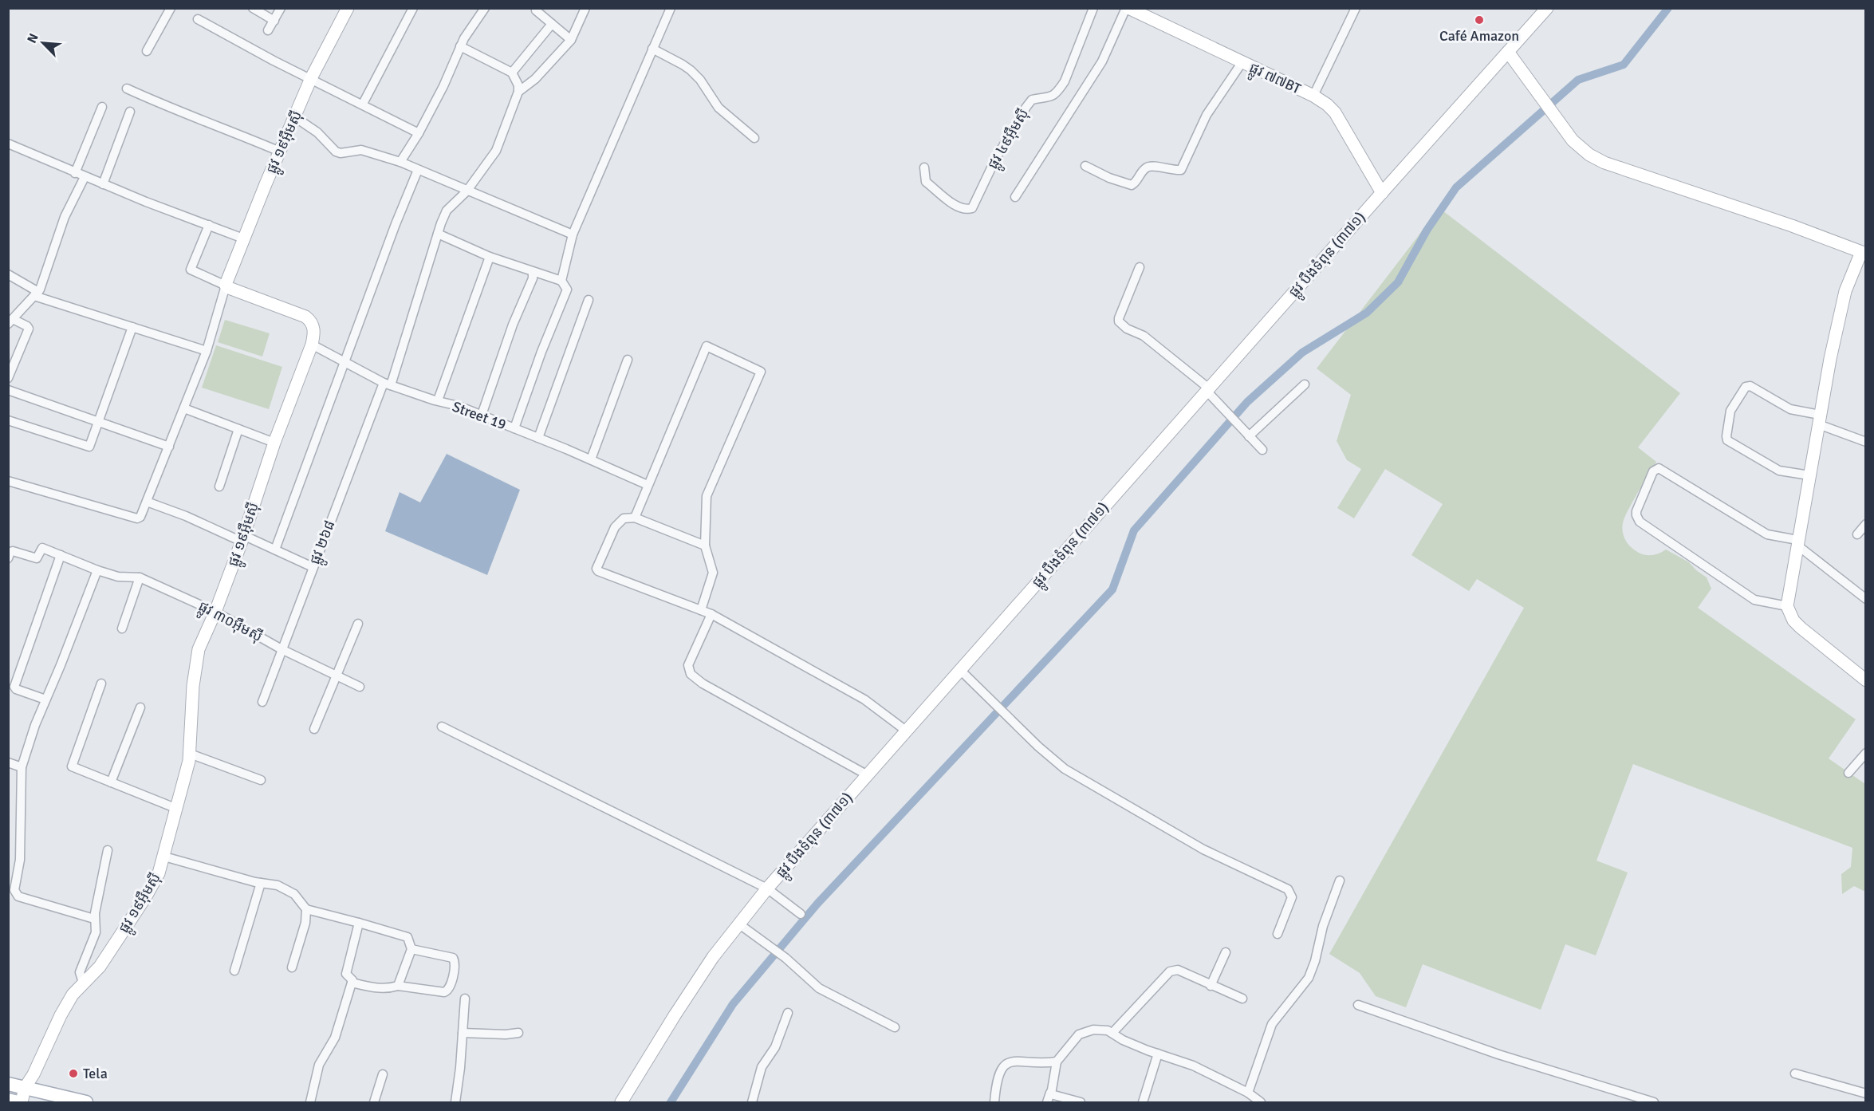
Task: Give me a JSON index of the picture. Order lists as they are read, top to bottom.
{
  "streets": {
    "street": [
      "ផ្លូវ ៧៧BT",
      "ផ្លូវ ៤៩អ៊ឹមស៊ី",
      "ផ្លូវ ១៩អ៊ឹមស៊ី",
      "ផ្លូវ បឹងទំពុន (៣៧១)",
      "Street 19",
      "ផ្លូវ ២៦៨",
      "ផ្លូវ ៣០អ៊ឹមស៊ី"
    ]
  },
  "crossings": [
    ["ផ្លូវ ៧៧BT", "ផ្លូវ បឹងទំពុន (៣៧១)"],
    ["ផ្លូវ ១៩អ៊ឹមស៊ី", "Street 19"],
    ["ផ្លូវ ១៩អ៊ឹមស៊ី", "ផ្លូវ ៣០អ៊ឹមស៊ី"],
    ["Street 19", "ផ្លូវ ២៦៨"],
    ["ផ្លូវ ២៦៨", "ផ្លូវ ៣០អ៊ឹមស៊ី"]
  ],
  "places": ["Café Amazon", "Tela"],
  "north": "top left"
}
